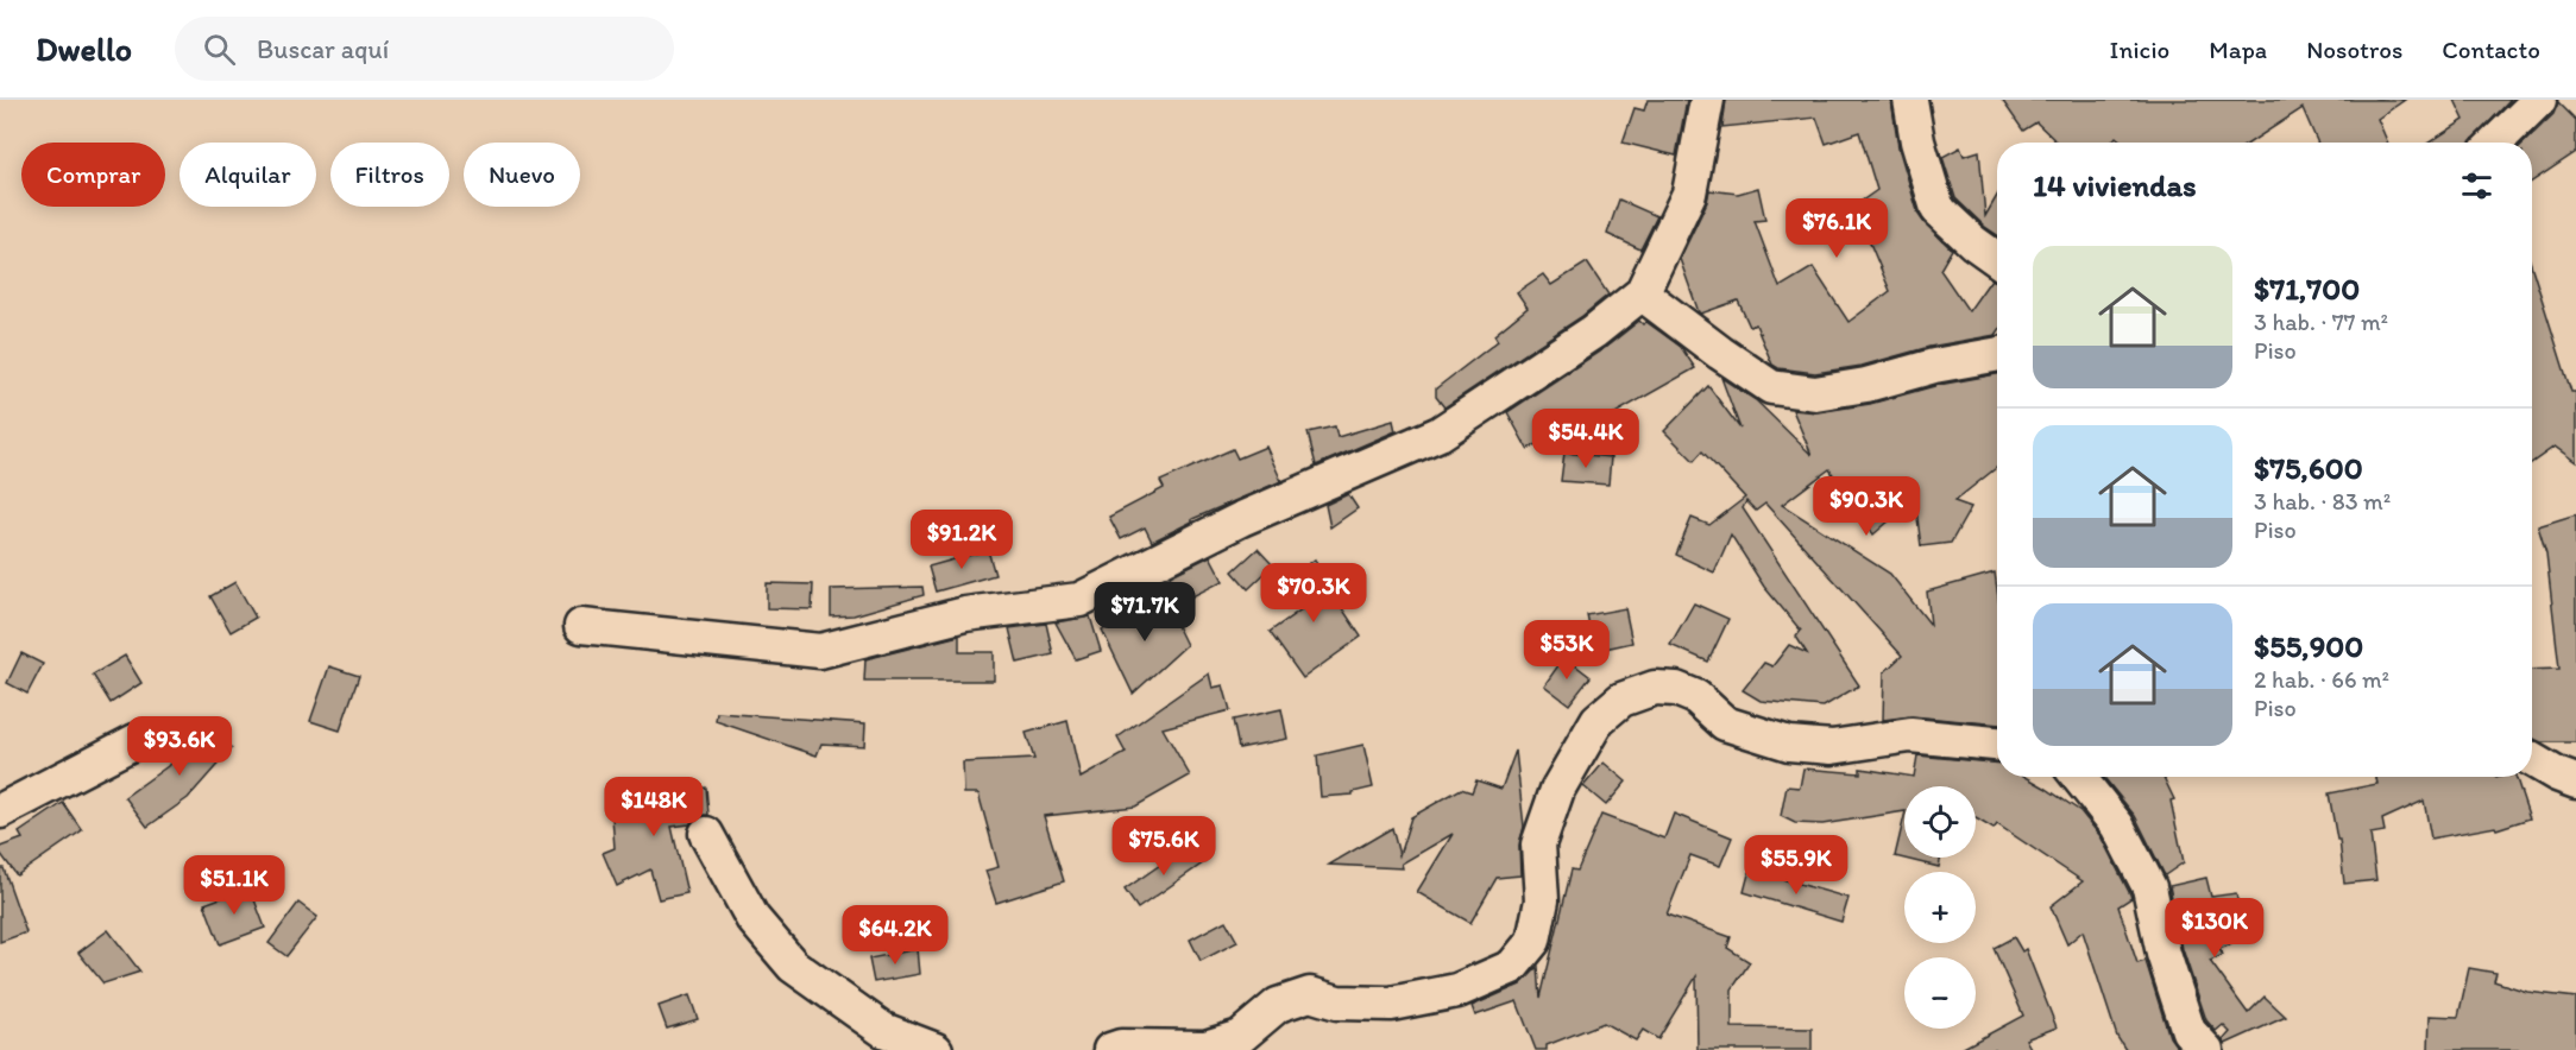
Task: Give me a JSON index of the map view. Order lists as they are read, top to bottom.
{
  "page": {
    "header": "Dwello",
    "search": "Buscar aquí",
    "nav": [
      "Inicio",
      "Mapa",
      "Nosotros",
      "Contacto"
    ],
    "chip": [
      "Comprar",
      "Alquilar",
      "Filtros",
      "Nuevo"
    ],
    "heading": "14 viviendas",
    "price": [
      "$76.1K",
      "$54.4K",
      "$90.3K",
      "$91.2K",
      "$70.3K",
      "$71.7K",
      "$53K",
      "$93.6K",
      "$148K",
      "$75.6K",
      "$55.9K",
      "$51.1K",
      "$130K",
      "$64.2K"
    ],
    "list": [
      {
        "name": "$71,700",
        "note": "3 hab. · 77 m² · Piso"
      },
      {
        "name": "$75,600",
        "note": "3 hab. · 83 m² · Piso"
      },
      {
        "name": "$55,900",
        "note": "2 hab. · 66 m² · Piso"
      }
    ],
    "map_buttons": ["+", "−"]
  }
}
